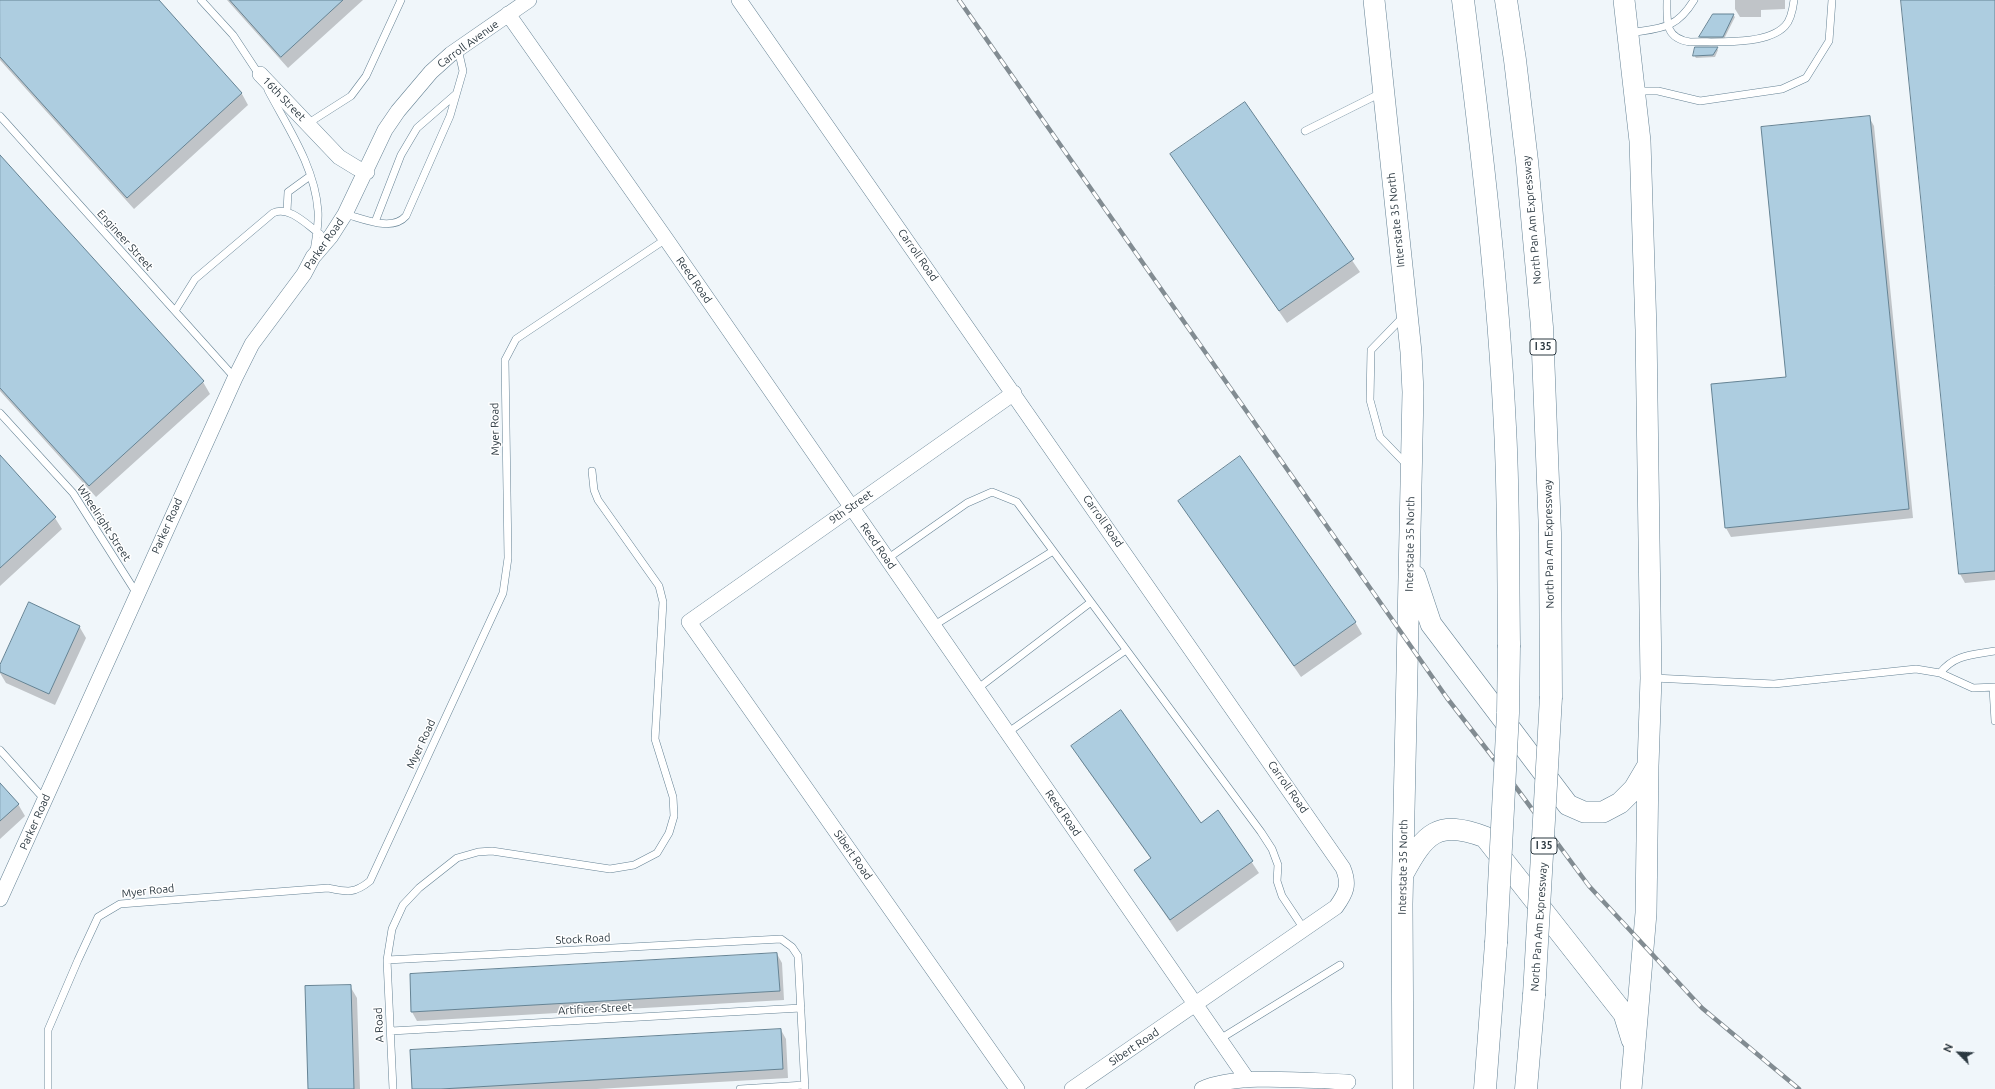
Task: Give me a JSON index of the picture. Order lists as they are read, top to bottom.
{
  "streets": {
    "highway": ["North Pan Am Expressway", "I 35"],
    "main road": ["Interstate 35 North"],
    "street": [
      "Carroll Avenue",
      "16th Street",
      "Parker Road",
      "Carroll Road",
      "Reed Road",
      "9th Street",
      "Sibert Road"
    ],
    "lane": [
      "Engineer Street",
      "Myer Road",
      "Wheelright Street",
      "Stock Road",
      "Artificer Street",
      "A Road"
    ]
  },
  "crossings": [
    ["Carroll Avenue", "Parker Road"],
    ["Carroll Avenue", "Reed Road"],
    ["Engineer Street", "Parker Road"],
    ["Parker Road", "Wheelright Street"],
    ["Carroll Road", "Reed Road"],
    ["Carroll Road", "9th Street"],
    ["Carroll Road", "Sibert Road"],
    ["Reed Road", "Myer Road"],
    ["Reed Road", "9th Street"],
    ["Reed Road", "Sibert Road"],
    ["9th Street", "Sibert Road"],
    ["Stock Road", "Artificer Street"],
    ["Stock Road", "A Road"],
    ["Artificer Street", "A Road"]
  ],
  "north": "top left"
}
